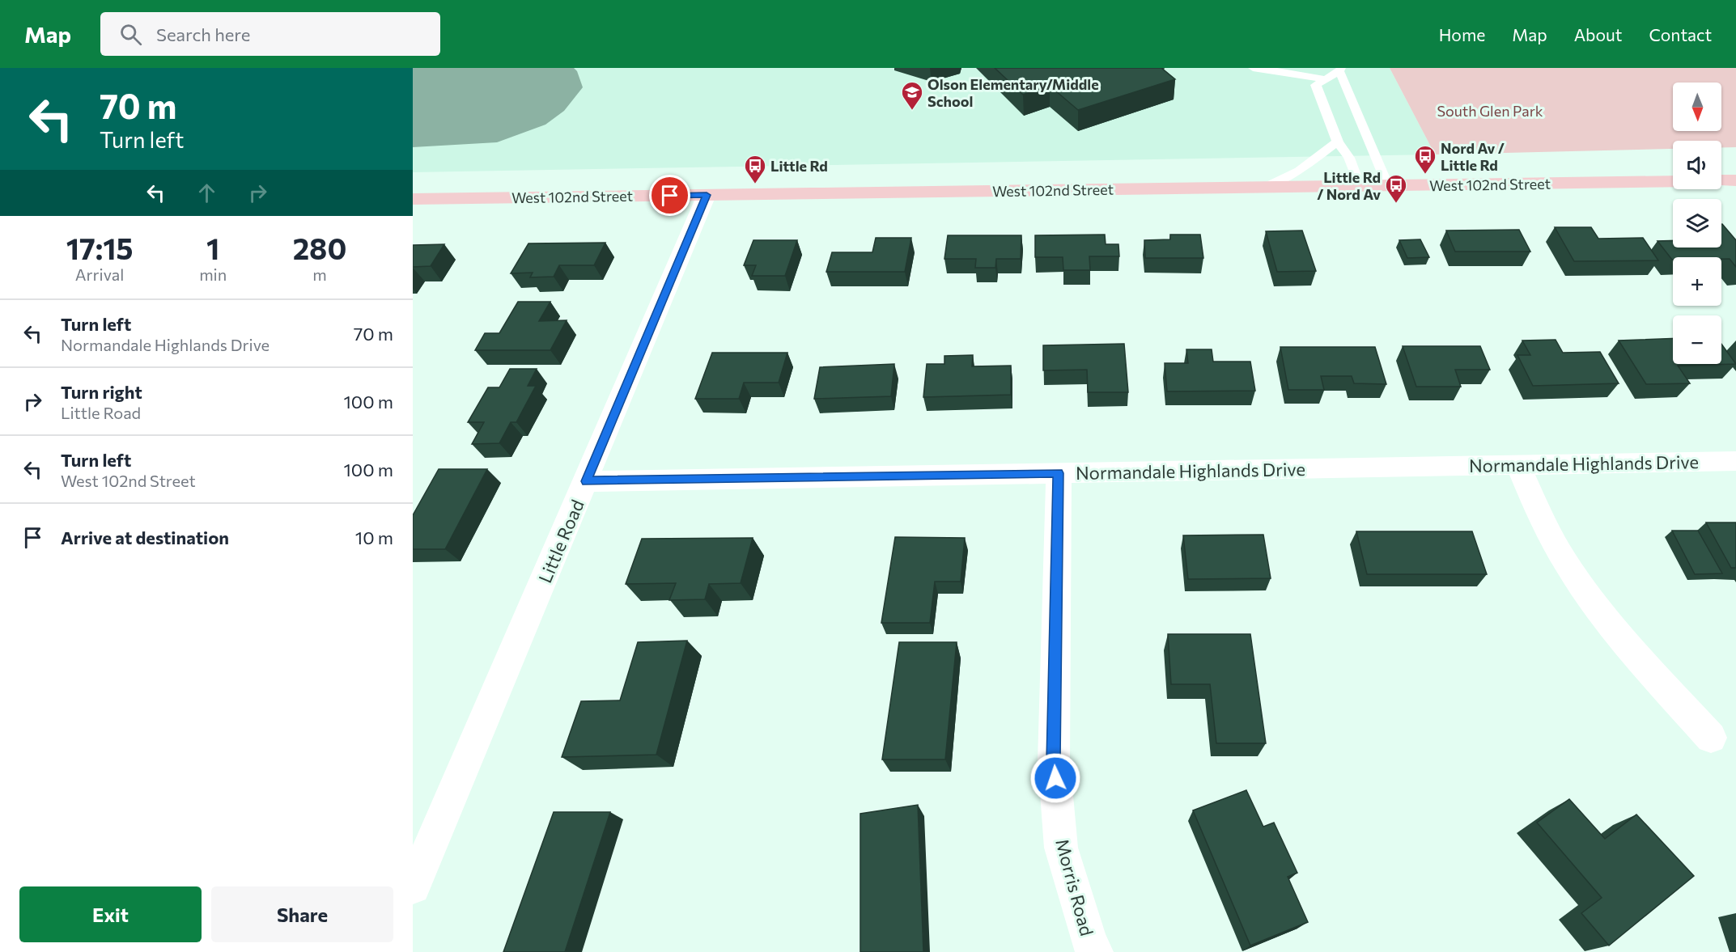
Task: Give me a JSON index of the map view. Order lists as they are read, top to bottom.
{
  "streets": {
    "street": [
      "West 102nd Street",
      "Normandale Highlands Drive",
      "Little Road",
      "Morris Road"
    ]
  },
  "crossings": [
    ["West 102nd Street", "Little Road"],
    ["Normandale Highlands Drive", "Little Road"],
    ["Normandale Highlands Drive", "Morris Road"]
  ],
  "parks": ["South Glen Park"],
  "places": {
    "school or university": ["Olson Elementary/Middle School"],
    "bus stop": ["Nord Av / Little Rd", "Little Rd", "Little Rd / Nord Av"]
  },
  "north": "bottom",
  "page": {
    "header": "Map",
    "search": "Search here",
    "nav": [
      "Home",
      "Map",
      "About",
      "Contact"
    ],
    "turn": ["70 m", "Turn left"],
    "map_buttons": ["+", "−"],
    "eta": [
      "17:15",
      "Arrival",
      "1",
      "min",
      "280",
      "m"
    ],
    "list": [
      {
        "name": "Turn left",
        "note": "Normandale Highlands Drive",
        "value": "70 m"
      },
      {
        "name": "Turn right",
        "note": "Little Road",
        "value": "100 m"
      },
      {
        "name": "Turn left",
        "note": "West 102nd Street",
        "value": "100 m"
      },
      {
        "name": "Arrive at destination",
        "value": "10 m"
      }
    ],
    "buttons": ["Exit", "Share"]
  }
}
